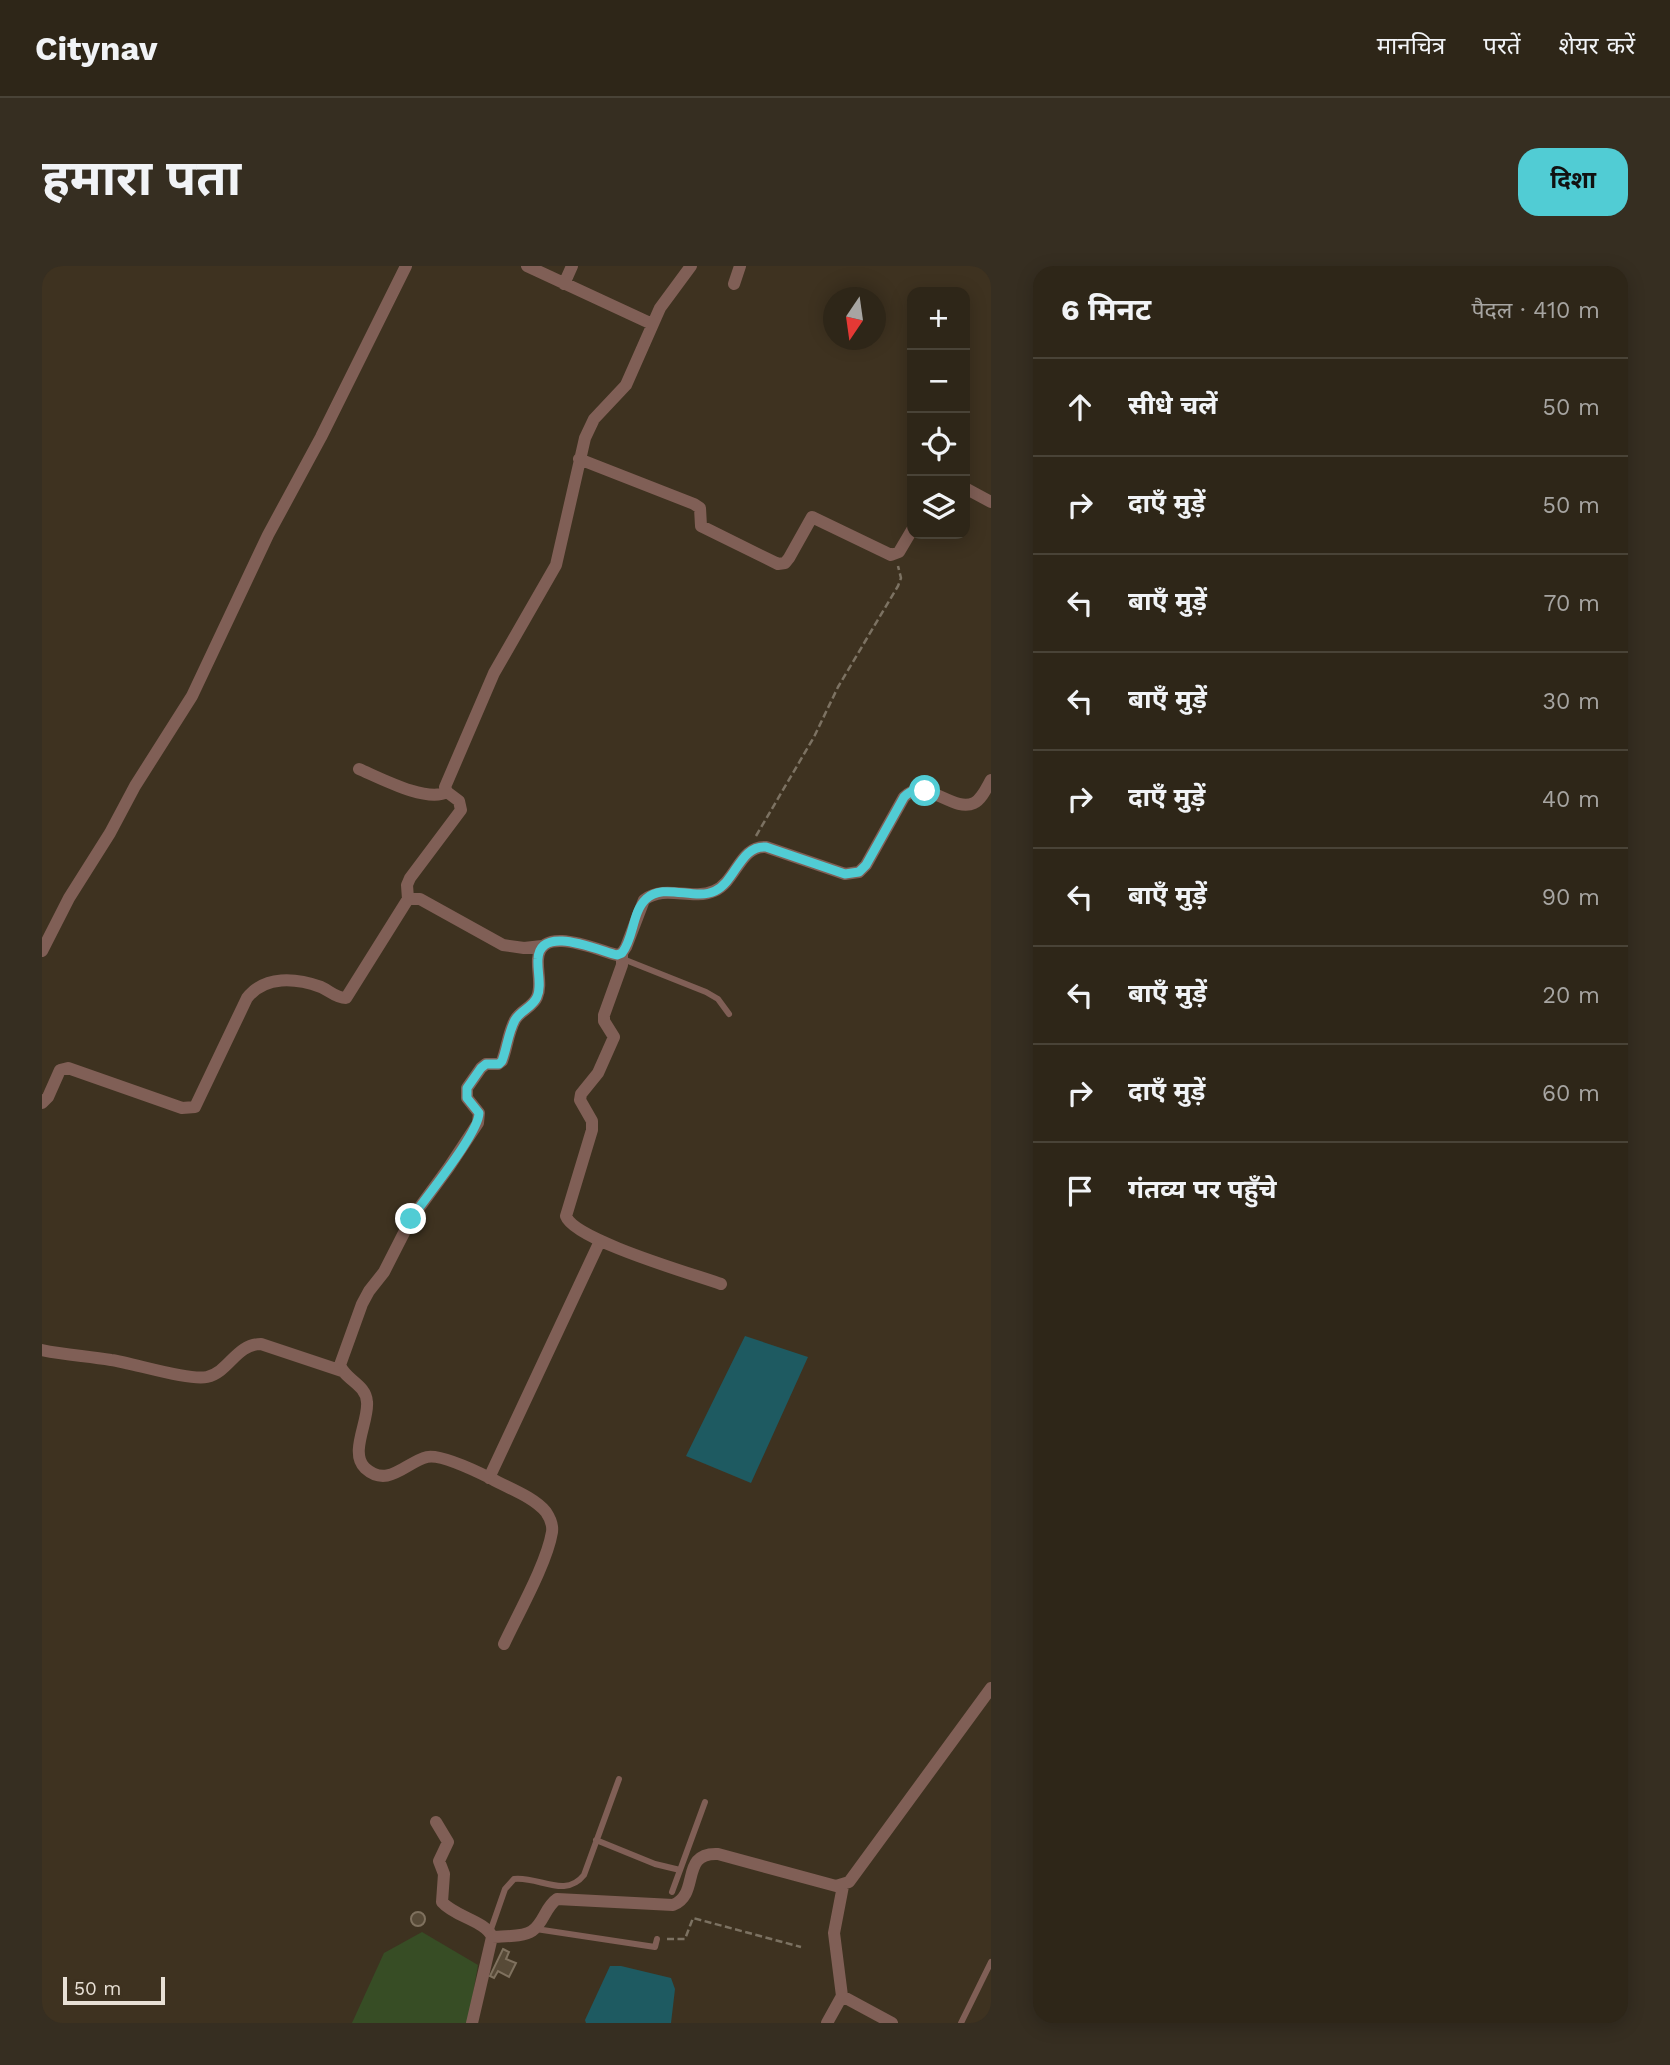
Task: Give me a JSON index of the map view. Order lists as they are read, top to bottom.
{
  "scale_bar": "50 m",
  "north": "bottom",
  "page": {
    "header": "Citynav",
    "nav": ["मानचित्र", "परतें", "शेयर करें"],
    "buttons": "दिशा",
    "title": "हमारा पता",
    "heading": ["6 मिनट", "पैदल · 410 m"],
    "map_buttons": ["+", "−"],
    "list": [
      ["सीधे चलें", "50 m"],
      ["दाएँ मुड़ें", "50 m"],
      ["बाएँ मुड़ें", "70 m"],
      ["बाएँ मुड़ें", "30 m"],
      ["दाएँ मुड़ें", "40 m"],
      ["बाएँ मुड़ें", "90 m"],
      ["बाएँ मुड़ें", "20 m"],
      ["दाएँ मुड़ें", "60 m"],
      "गंतव्य पर पहुँचे"
    ],
    "scale": "50 m"
  }
}
